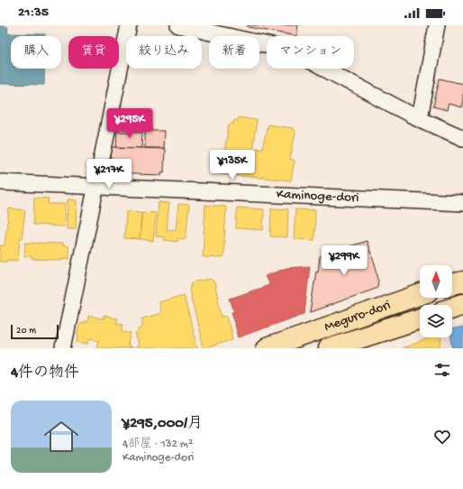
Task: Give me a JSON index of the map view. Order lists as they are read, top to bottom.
{
  "streets": {
    "main road": ["Meguro-dori"],
    "street": ["Kaminoge-dori"]
  },
  "scale_bar": "20 m",
  "north": "top",
  "page": {
    "status": "21:35",
    "chip": [
      "購入",
      "賃貸",
      "絞り込み",
      "新着",
      "マンション"
    ],
    "price": [
      "¥295K",
      "¥135K",
      "¥217K",
      "¥299K"
    ],
    "scale": "20 m",
    "heading": "4件の物件",
    "list": [
      {
        "name": "¥295,000/月",
        "note": "4部屋 · 132 m² · Kaminoge-dori"
      }
    ]
  }
}
